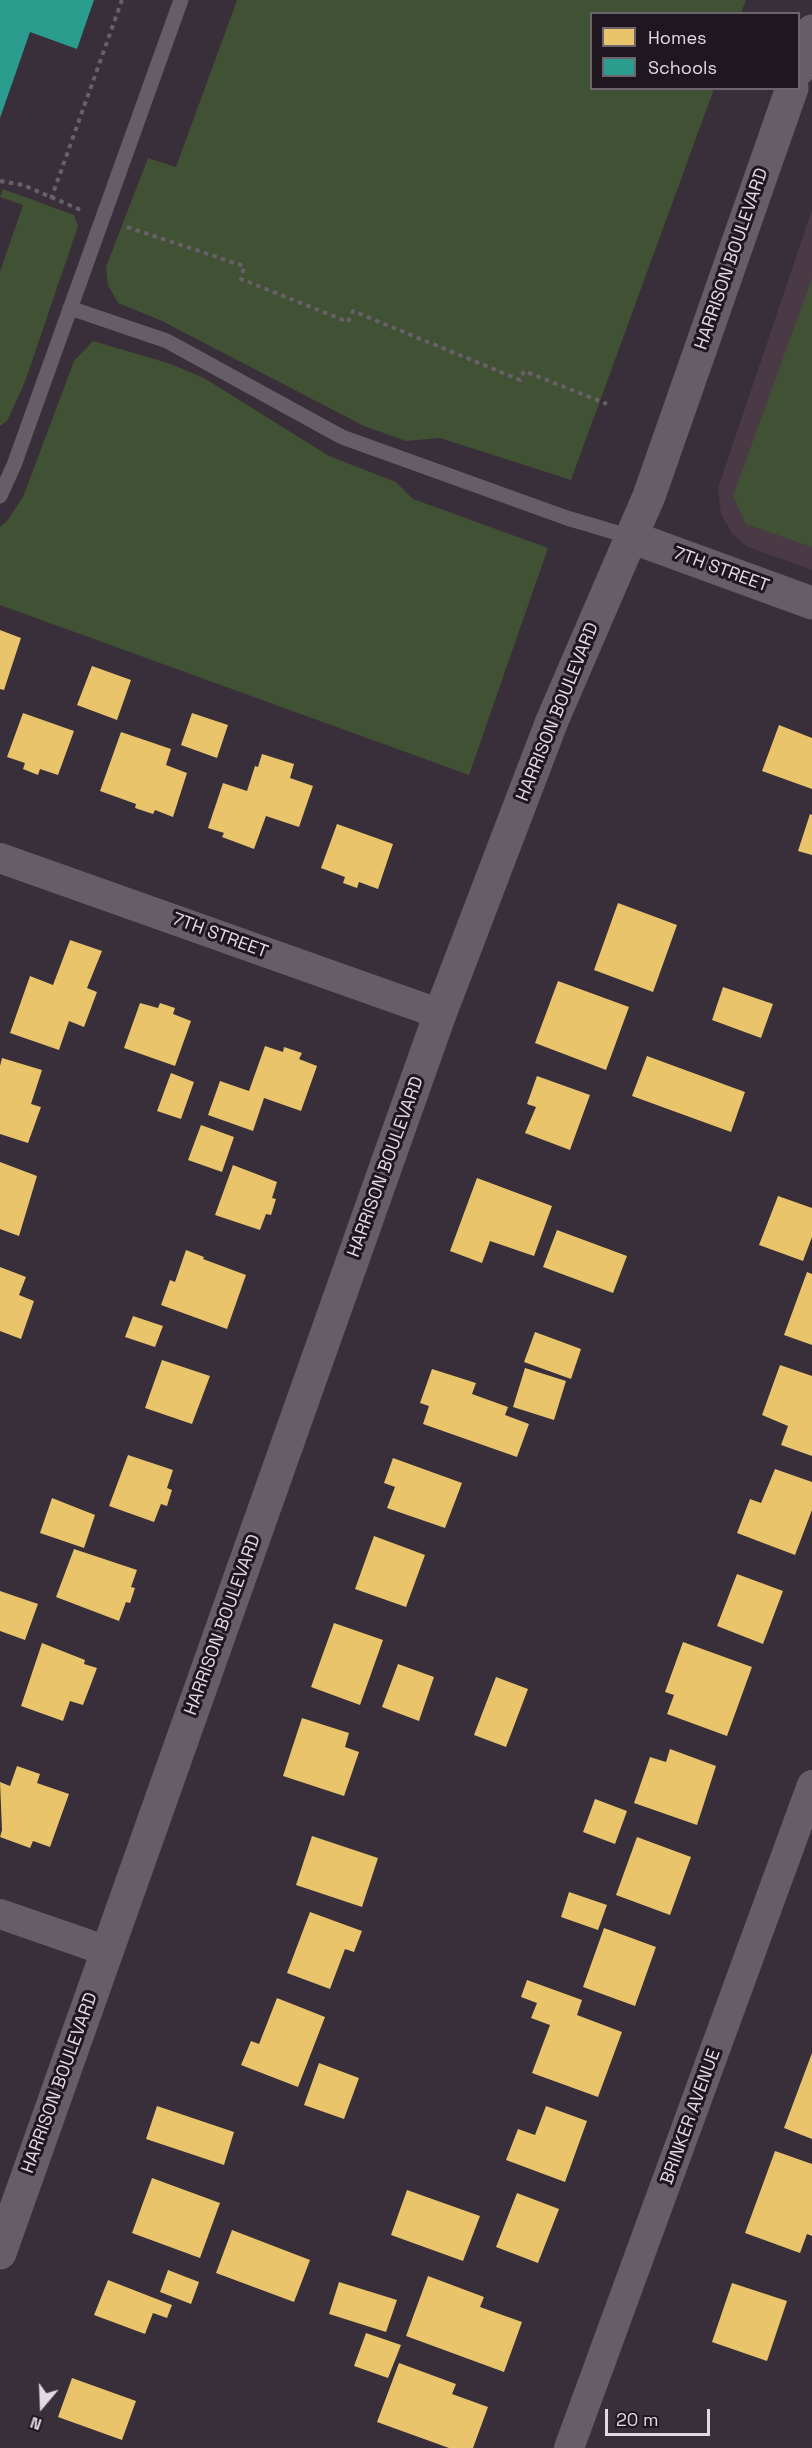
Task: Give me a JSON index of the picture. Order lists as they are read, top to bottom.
{
  "streets": {
    "main road": ["HARRISON BOULEVARD", "7TH STREET"],
    "street": ["BRINKER AVENUE"]
  },
  "crossings": [
    ["HARRISON BOULEVARD", "7TH STREET"]
  ],
  "legend": ["Homes", "Schools"],
  "scale_bar": "20 m",
  "north": "bottom"
}
